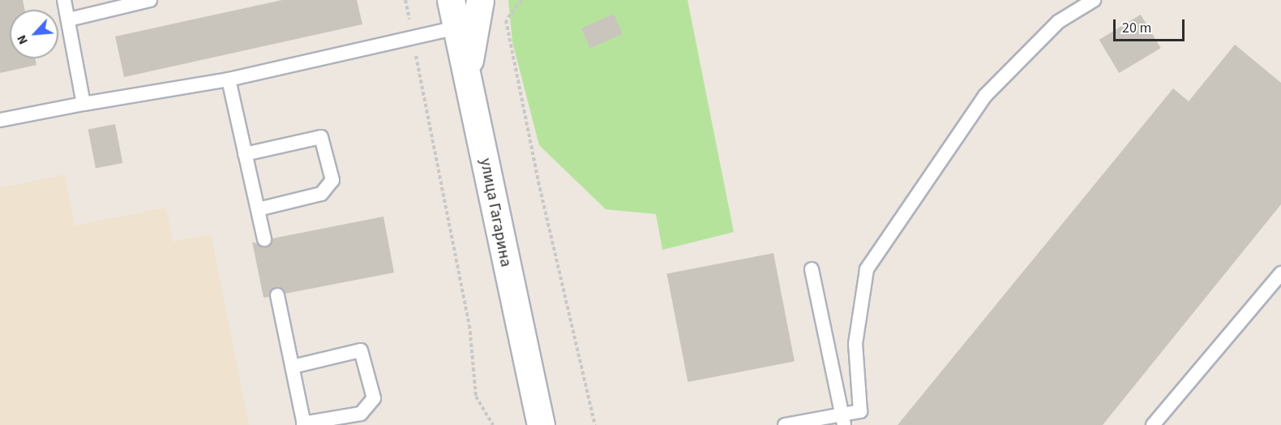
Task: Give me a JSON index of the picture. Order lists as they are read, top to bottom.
{
  "streets": {
    "main road": ["улица Гагарина"]
  },
  "scale_bar": "20 m",
  "north": "bottom left"
}
